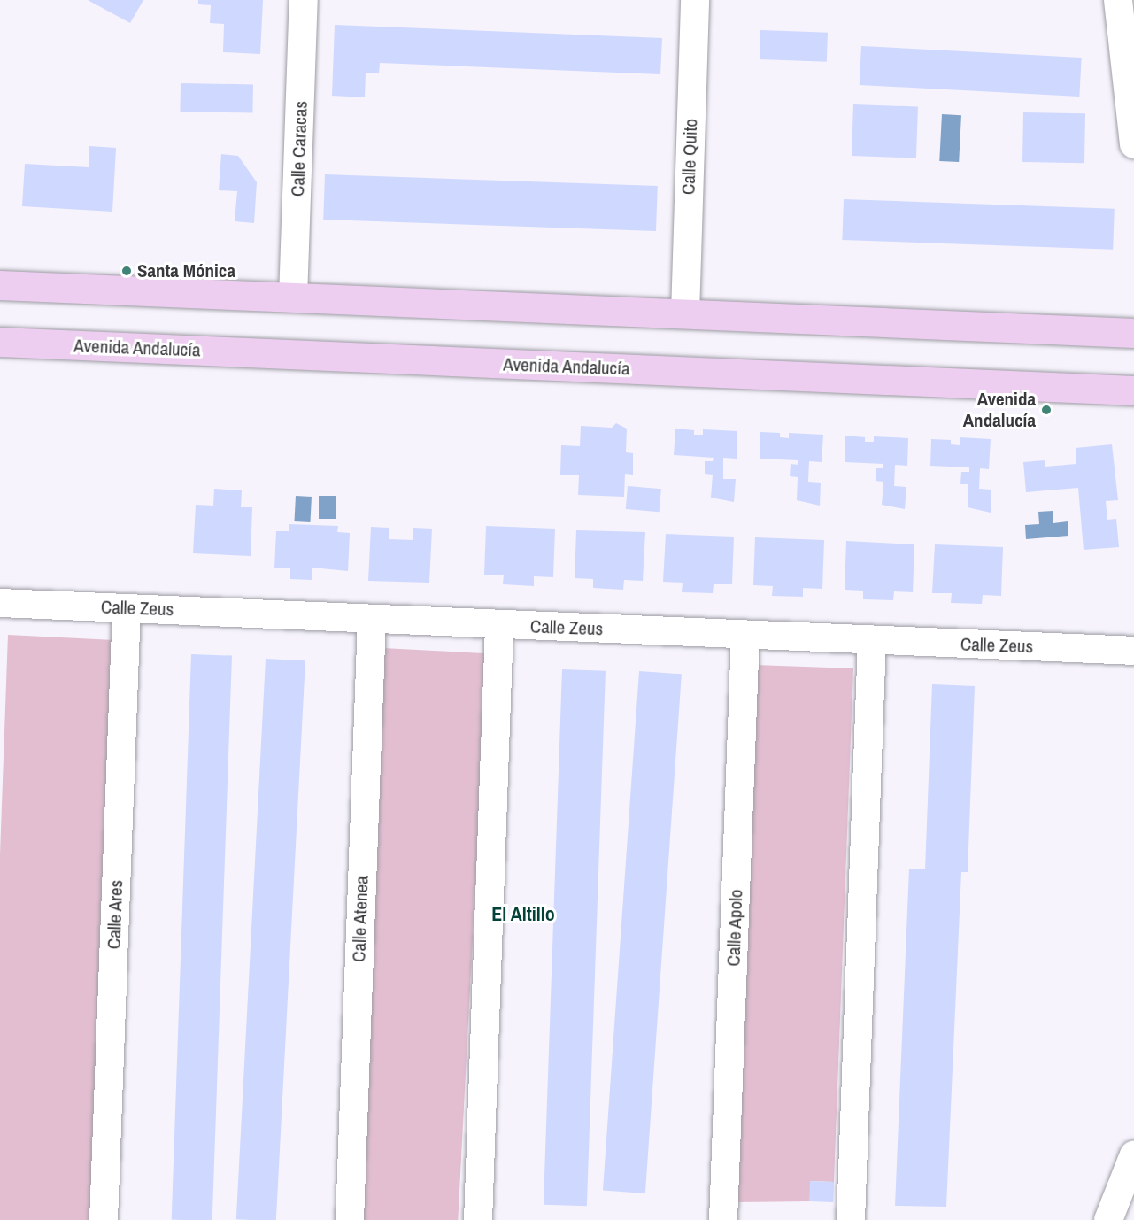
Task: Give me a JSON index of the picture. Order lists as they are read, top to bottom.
{
  "streets": {
    "main road": ["Avenida Andalucía"],
    "street": [
      "Calle Caracas",
      "Calle Quito",
      "Calle Zeus",
      "Calle Ares",
      "Calle Atenea",
      "Calle Apolo"
    ]
  },
  "crossings": [
    ["Calle Zeus", "Calle Ares"],
    ["Calle Zeus", "Calle Atenea"],
    ["Calle Zeus", "Calle Apolo"]
  ],
  "districts": ["El Altillo"],
  "places": ["Santa Mónica", "Avenida Andalucía"]
}
